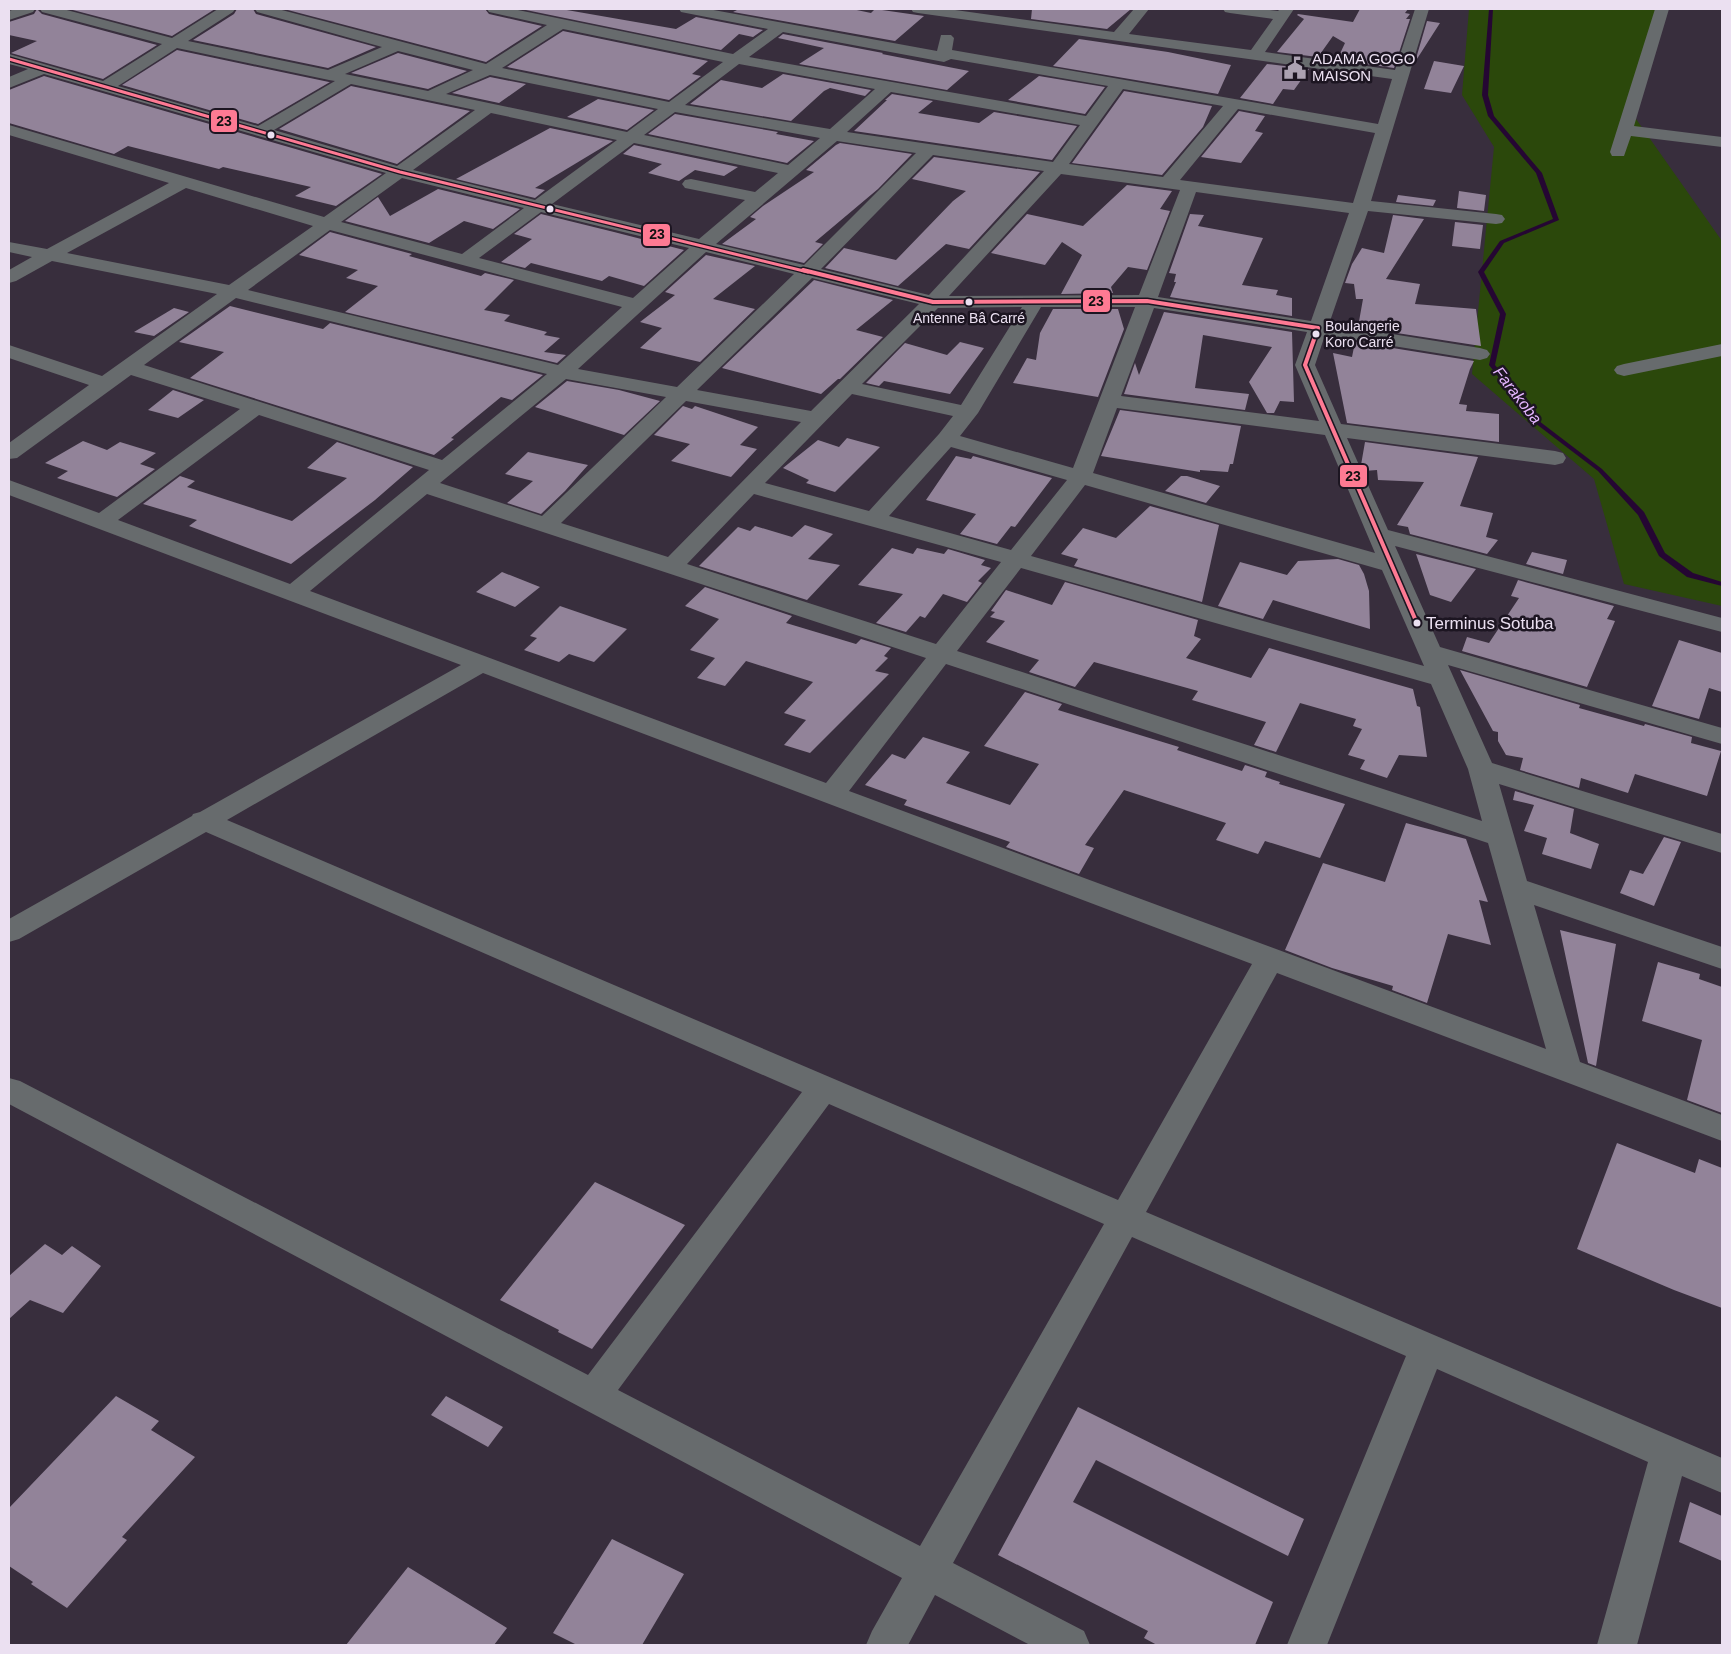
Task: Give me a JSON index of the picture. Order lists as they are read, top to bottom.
{
  "water": ["Farakoba"],
  "places": {
    "public building": ["ADAMA GOGO MAISON"],
    "other": ["Antenne Bâ Carré", "Boulangerie Koro Carré", "Terminus Sotuba"]
  },
  "lines": ["transit line 23"]
}
